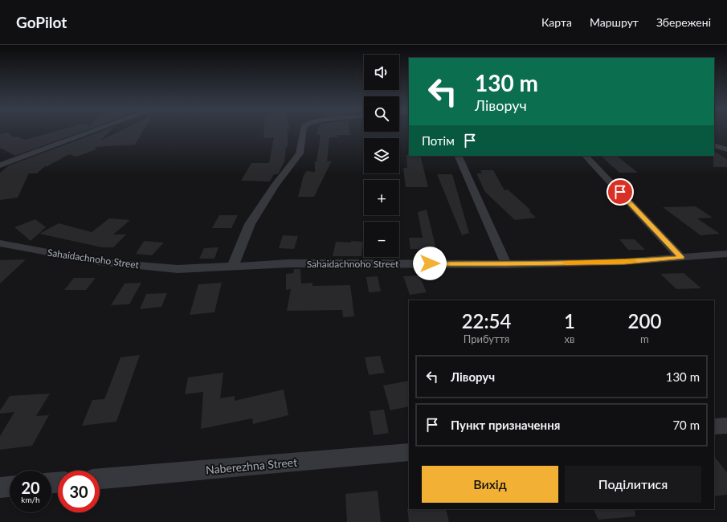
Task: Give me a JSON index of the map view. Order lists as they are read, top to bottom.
{
  "streets": {
    "street": ["Sahaidachnoho Street", "Naberezhna Street"]
  },
  "page": {
    "header": "GoPilot",
    "nav": ["Карта", "Маршрут", "Збережені"],
    "map_buttons": ["+", "−"],
    "turn": ["130 m", "Ліворуч"],
    "then": "Потім",
    "eta": [
      "22:54",
      "Прибуття",
      "1",
      "хв",
      "200",
      "m"
    ],
    "list": [
      {
        "name": "Ліворуч",
        "value": "130 m"
      },
      {
        "name": "Пункт призначення",
        "value": "70 m"
      }
    ],
    "buttons": ["Вихід", "Поділитися"],
    "speed": "20 km/h",
    "limit": "30"
  }
}
